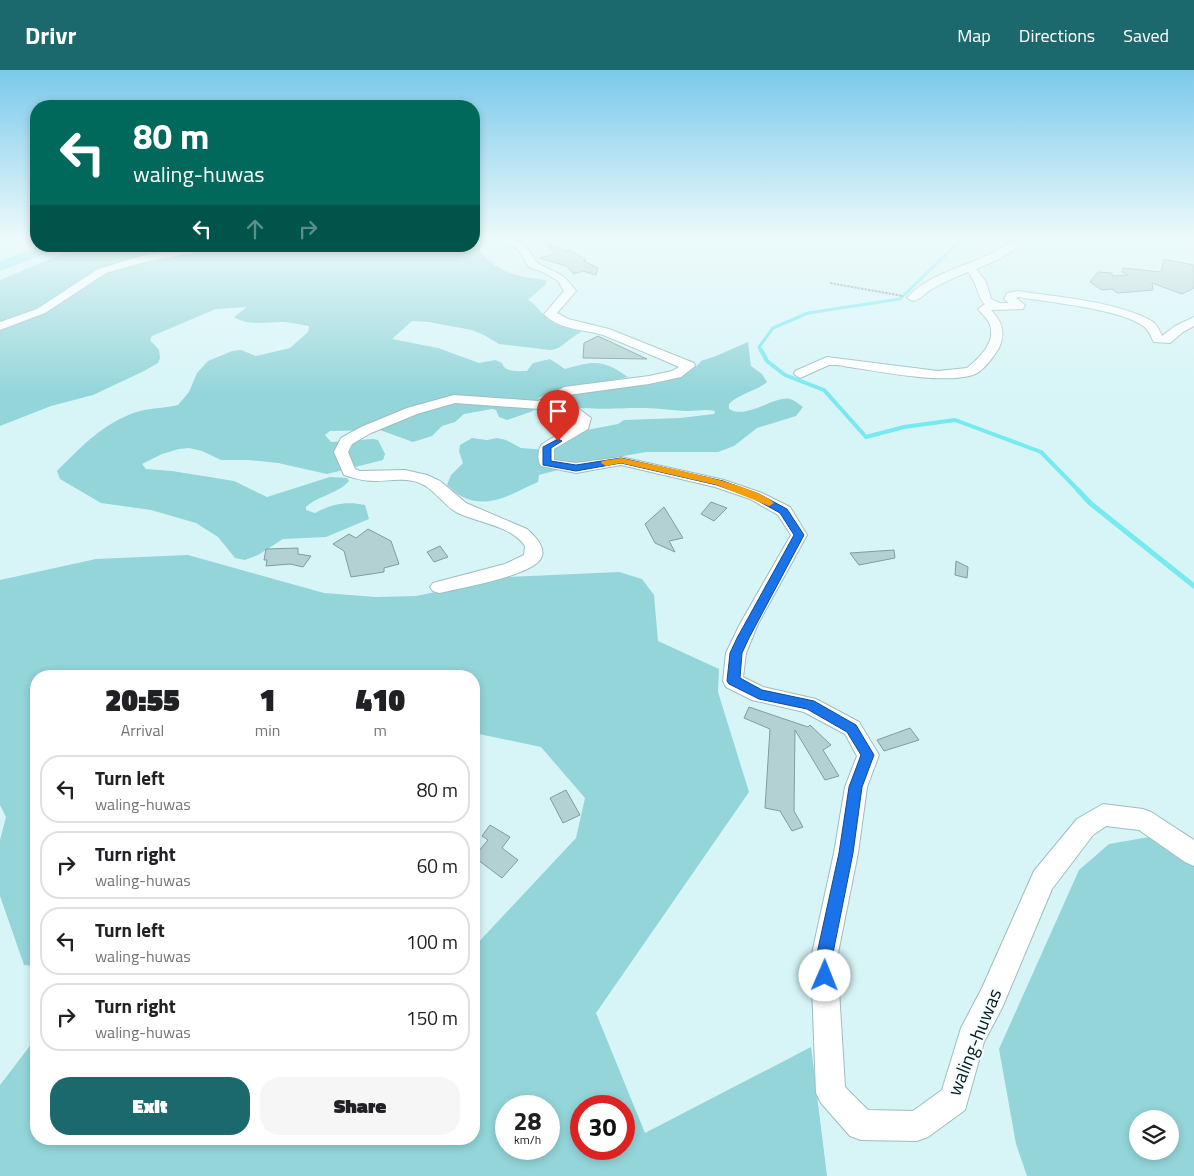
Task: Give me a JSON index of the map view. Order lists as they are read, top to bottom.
{
  "streets": {
    "street": ["waling-huwas"]
  },
  "page": {
    "header": "Drivr",
    "nav": ["Map", "Directions", "Saved"],
    "turn": ["80 m", "waling-huwas"],
    "eta": [
      "20:55",
      "Arrival",
      "1",
      "min",
      "410",
      "m"
    ],
    "list": [
      {
        "name": "Turn left",
        "note": "waling-huwas",
        "value": "80 m"
      },
      {
        "name": "Turn right",
        "note": "waling-huwas",
        "value": "60 m"
      },
      {
        "name": "Turn left",
        "note": "waling-huwas",
        "value": "100 m"
      },
      {
        "name": "Turn right",
        "note": "waling-huwas",
        "value": "150 m"
      }
    ],
    "buttons": ["Exit", "Share"],
    "speed": "28 km/h",
    "limit": "30"
  }
}
